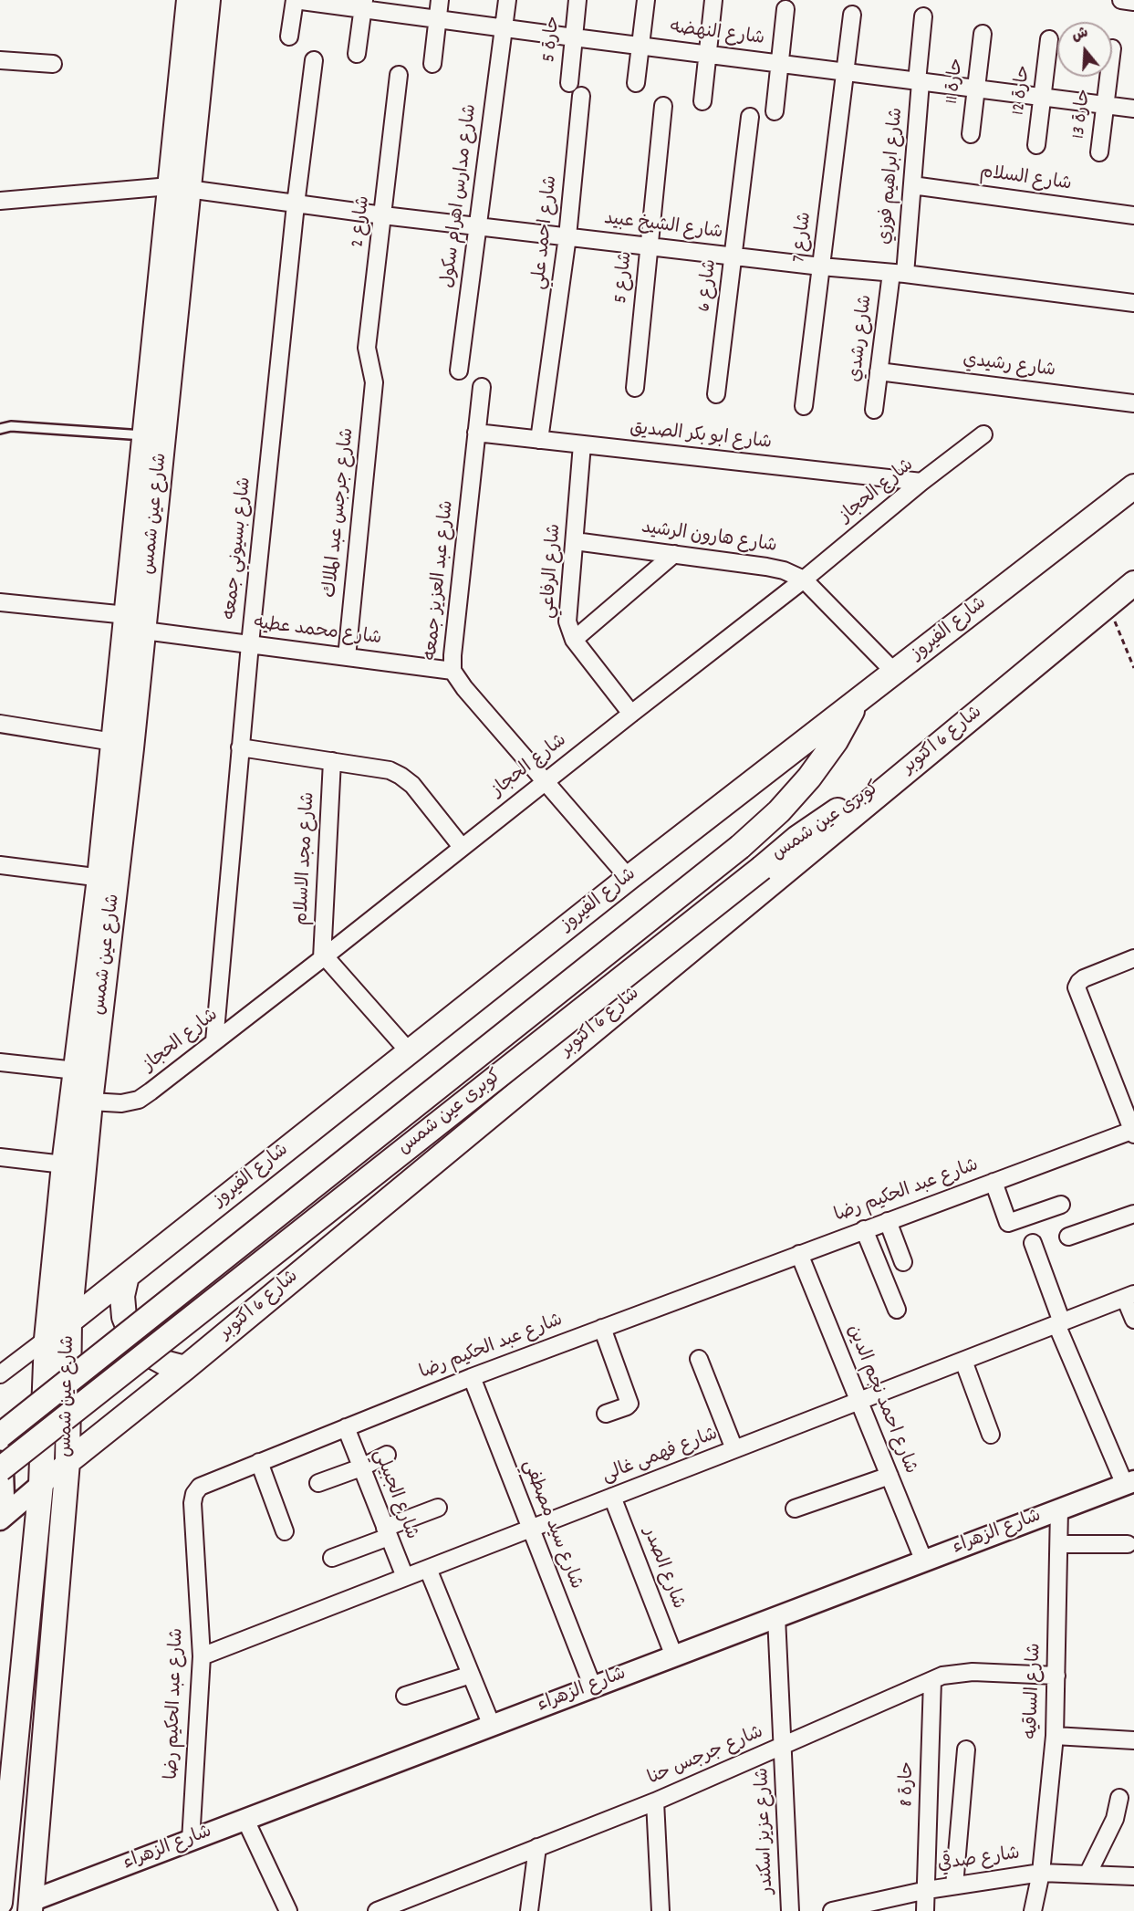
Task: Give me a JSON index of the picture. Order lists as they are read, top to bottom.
{
  "streets": {
    "main road": [
      "شارع عين شمس",
      "شارع الفيروز",
      "شارع 6 اكتوبر",
      "كوبرى عين شمس"
    ],
    "street": [
      "شارع النهضه",
      "حارة 5",
      "حارة 11",
      "حارة 12",
      "حارة 13",
      "شارع ابراهيم فوزي",
      "شارع السلام",
      "شارع مدارس اهرام سكول",
      "شارع 2",
      "شارع الشيخ عبيد",
      "شارع احمد علي",
      "شارع 7",
      "شارع 5",
      "شارع 6",
      "شارع رشدي",
      "شارع رشيدي",
      "شارع ابو بكر الصديق",
      "شارع الحجاز",
      "شارع جرجس عبد الملاك",
      "شارع هارون الرشيد",
      "شارع بسيوني جمعه",
      "شارع الرفاعي",
      "شارع عبد العزيز جمعه",
      "شارع محمد عطيه",
      "شارع مجد الاسلام",
      "شارع عبد الحكيم رضا",
      "شارع احمد نجم الدين",
      "شارع فهمى غالى",
      "شارع الجبيلي",
      "شارع سيد مصطفي",
      "شارع الزهراء",
      "شارع الصدر",
      "شارع الساقيه",
      "شارع جرجس حنا",
      "حارة 8",
      "شارع عزيز اسكندر",
      "شارع صدقي"
    ]
  },
  "crossings": [
    ["شارع النهضه", "حارة 5"],
    ["شارع النهضه", "حارة 11"],
    ["شارع النهضه", "حارة 12"],
    ["شارع النهضه", "حارة 13"],
    ["شارع النهضه", "شارع ابراهيم فوزي"],
    ["شارع النهضه", "شارع مدارس اهرام سكول"],
    ["شارع النهضه", "شارع 7"],
    ["شارع ابراهيم فوزي", "شارع السلام"],
    ["شارع ابراهيم فوزي", "شارع الشيخ عبيد"],
    ["شارع ابراهيم فوزي", "شارع رشدي"],
    ["شارع مدارس اهرام سكول", "شارع الشيخ عبيد"],
    ["شارع 2", "شارع الشيخ عبيد"],
    ["شارع 2", "شارع جرجس عبد الملاك"],
    ["شارع الشيخ عبيد", "شارع احمد علي"],
    ["شارع الشيخ عبيد", "شارع 7"],
    ["شارع الشيخ عبيد", "شارع 5"],
    ["شارع الشيخ عبيد", "شارع 6"],
    ["شارع الشيخ عبيد", "شارع رشدي"],
    ["شارع الشيخ عبيد", "شارع عين شمس"],
    ["شارع الشيخ عبيد", "شارع بسيوني جمعه"],
    ["شارع احمد علي", "شارع ابو بكر الصديق"],
    ["شارع رشدي", "شارع رشيدي"],
    ["شارع ابو بكر الصديق", "شارع الحجاز"],
    ["شارع ابو بكر الصديق", "شارع الرفاعي"],
    ["شارع ابو بكر الصديق", "شارع عبد العزيز جمعه"],
    ["شارع الحجاز", "شارع عين شمس"],
    ["شارع الحجاز", "شارع هارون الرشيد"],
    ["شارع الحجاز", "شارع بسيوني جمعه"],
    ["شارع الحجاز", "شارع الرفاعي"],
    ["شارع الحجاز", "شارع عبد العزيز جمعه"],
    ["شارع الحجاز", "شارع مجد الاسلام"],
    ["شارع جرجس عبد الملاك", "شارع محمد عطيه"],
    ["شارع عين شمس", "شارع الفيروز"],
    ["شارع عين شمس", "شارع محمد عطيه"],
    ["شارع عين شمس", "شارع 6 اكتوبر"],
    ["شارع عين شمس", "شارع الزهراء"],
    ["شارع هارون الرشيد", "شارع الرفاعي"],
    ["شارع هارون الرشيد", "شارع الفيروز"],
    ["شارع بسيوني جمعه", "شارع محمد عطيه"],
    ["شارع عبد العزيز جمعه", "شارع الفيروز"],
    ["شارع عبد العزيز جمعه", "شارع محمد عطيه"],
    ["شارع الفيروز", "كوبرى عين شمس"],
    ["شارع 6 اكتوبر", "كوبرى عين شمس"],
    ["شارع عبد الحكيم رضا", "شارع احمد نجم الدين"],
    ["شارع عبد الحكيم رضا", "شارع فهمى غالى"],
    ["شارع عبد الحكيم رضا", "شارع الجبيلي"],
    ["شارع عبد الحكيم رضا", "شارع سيد مصطفي"],
    ["شارع عبد الحكيم رضا", "شارع الزهراء"],
    ["شارع احمد نجم الدين", "شارع فهمى غالى"],
    ["شارع احمد نجم الدين", "شارع الزهراء"],
    ["شارع فهمى غالى", "شارع الجبيلي"],
    ["شارع فهمى غالى", "شارع سيد مصطفي"],
    ["شارع فهمى غالى", "شارع الصدر"],
    ["شارع سيد مصطفي", "شارع الزهراء"],
    ["شارع الزهراء", "شارع الصدر"],
    ["شارع الزهراء", "شارع الساقيه"],
    ["شارع الزهراء", "شارع عزيز اسكندر"],
    ["شارع الساقيه", "شارع جرجس حنا"],
    ["شارع الساقيه", "شارع صدقي"],
    ["شارع جرجس حنا", "حارة 8"],
    ["شارع جرجس حنا", "شارع عزيز اسكندر"],
    ["حارة 8", "شارع صدقي"]
  ],
  "north": "top"
}
